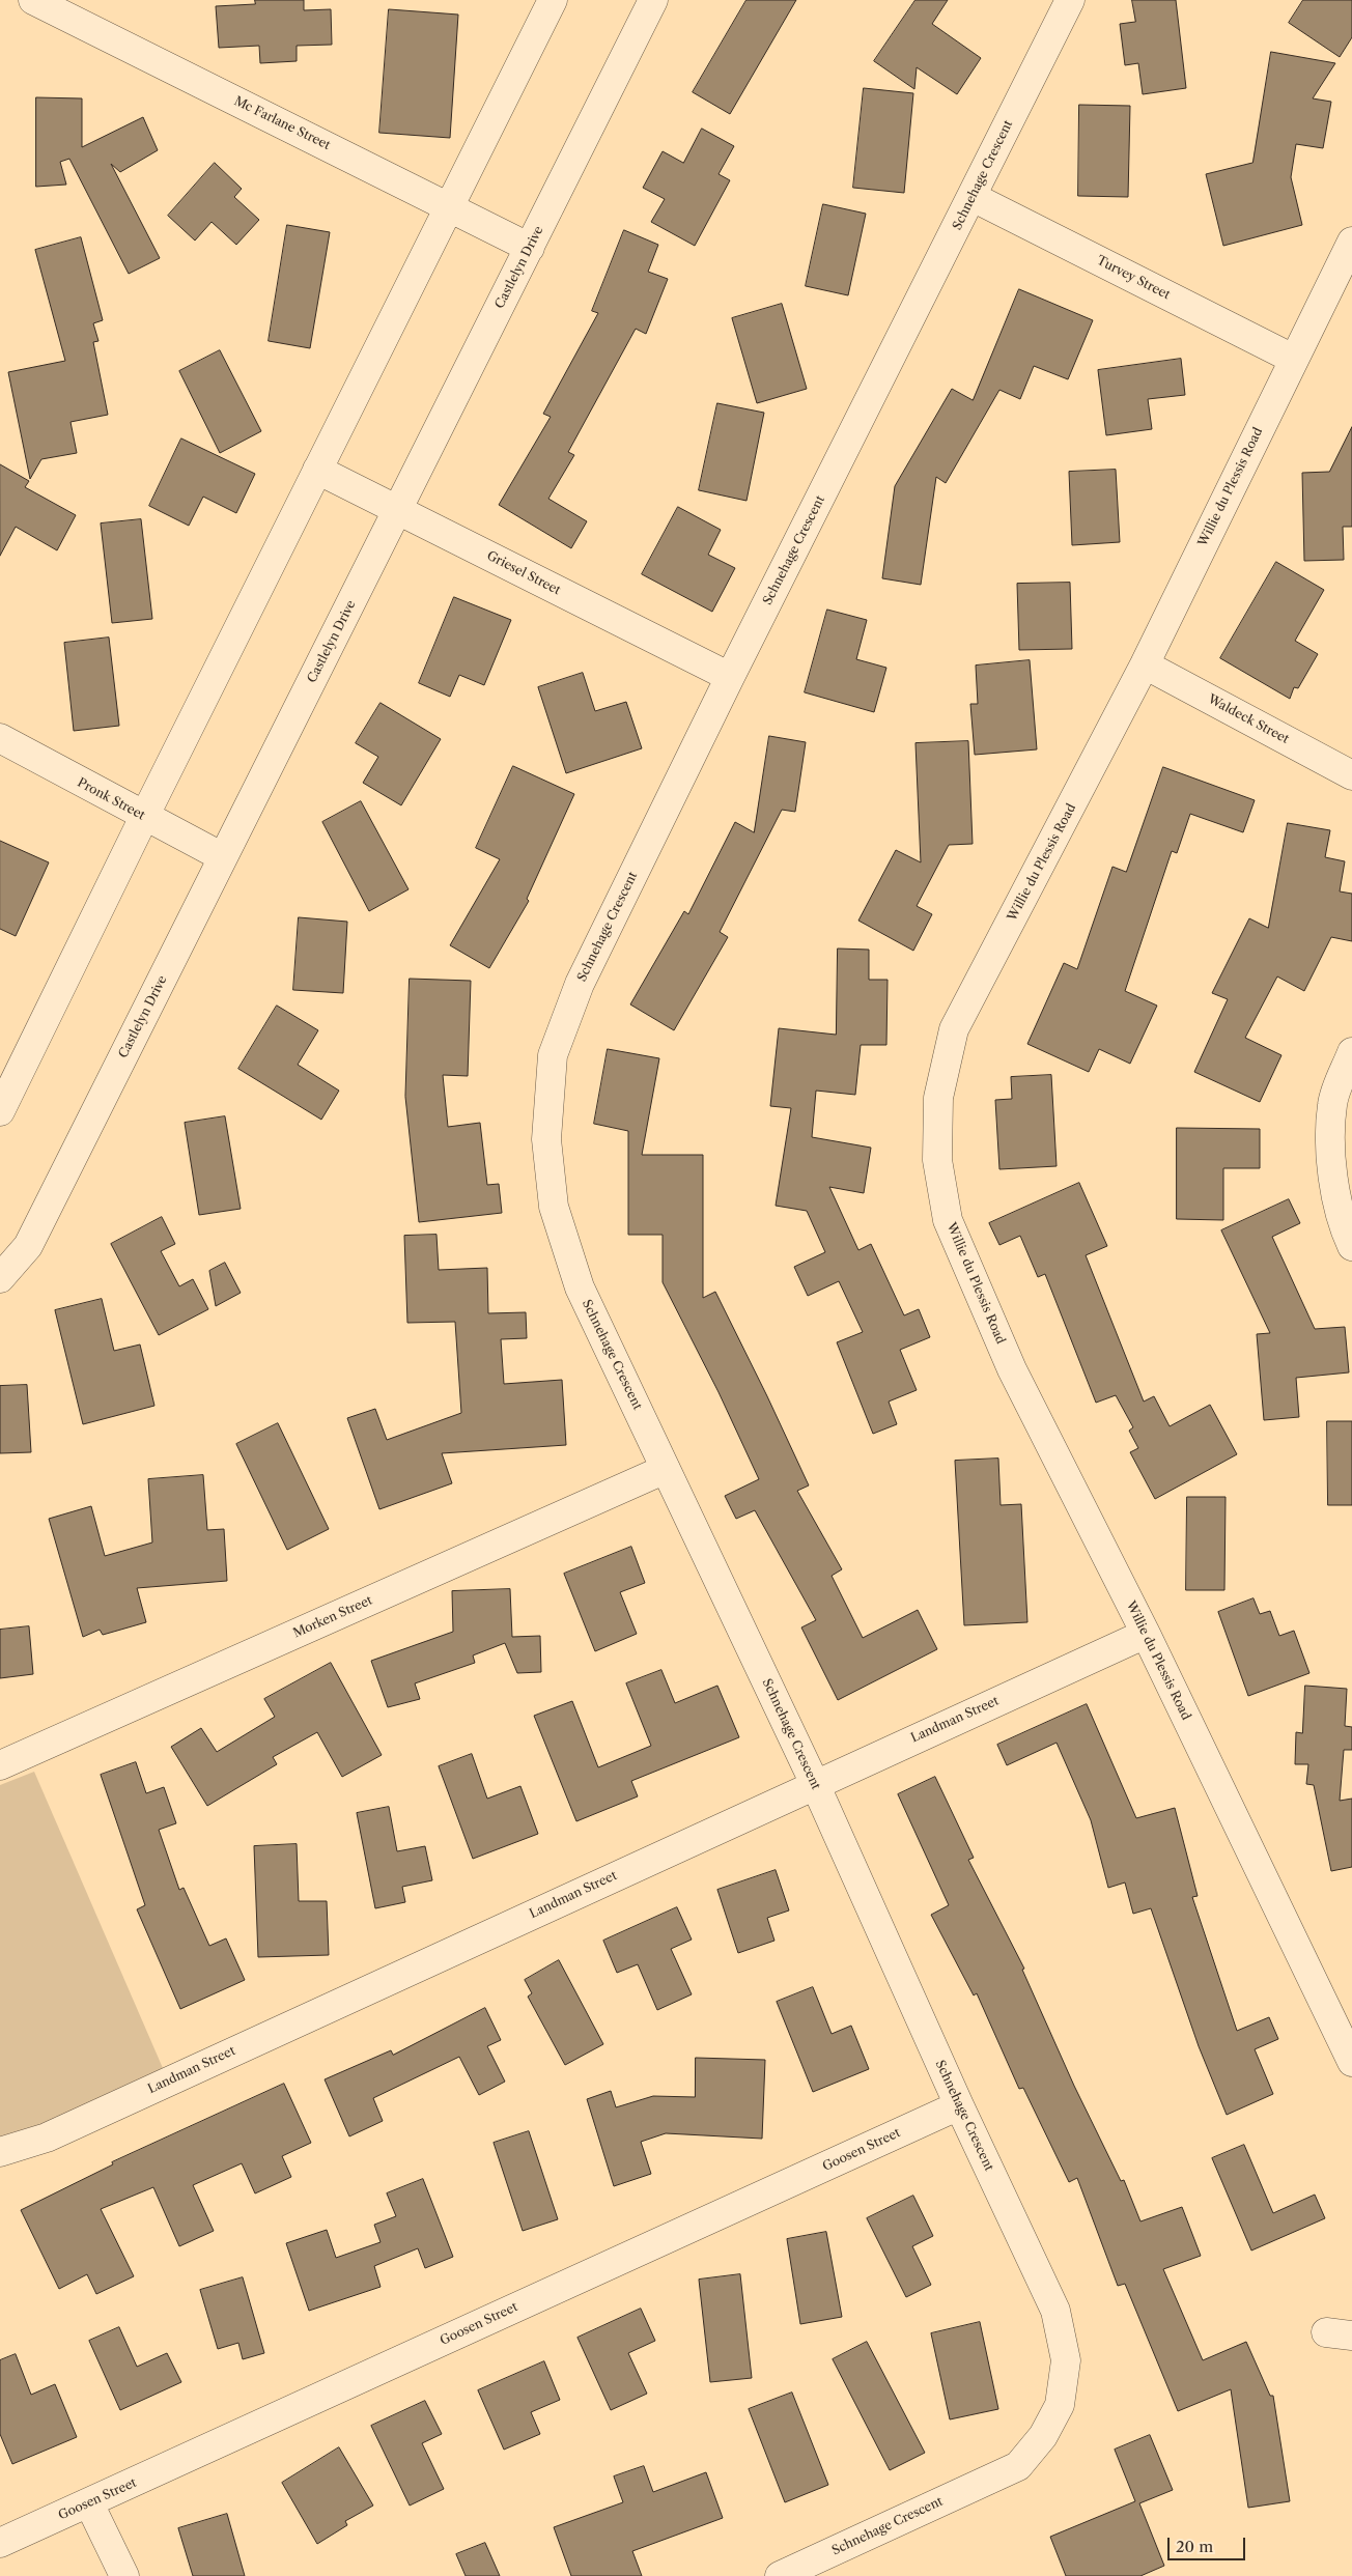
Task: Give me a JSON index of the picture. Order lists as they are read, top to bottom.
{
  "streets": {
    "street": [
      "Mc Farlane Street",
      "Schnehage Crescent",
      "Castlelyn Drive",
      "Turvey Street",
      "Willie du Plessis Road",
      "Griesel Street",
      "Waldeck Street",
      "Pronk Street",
      "Morken Street",
      "Landman Street",
      "Goosen Street"
    ]
  },
  "crossings": [
    ["Mc Farlane Street", "Castlelyn Drive"],
    ["Schnehage Crescent", "Turvey Street"],
    ["Schnehage Crescent", "Griesel Street"],
    ["Schnehage Crescent", "Morken Street"],
    ["Schnehage Crescent", "Landman Street"],
    ["Schnehage Crescent", "Goosen Street"],
    ["Castlelyn Drive", "Griesel Street"],
    ["Castlelyn Drive", "Pronk Street"],
    ["Turvey Street", "Willie du Plessis Road"],
    ["Willie du Plessis Road", "Waldeck Street"],
    ["Willie du Plessis Road", "Landman Street"]
  ],
  "scale_bar": "20 m"
}
